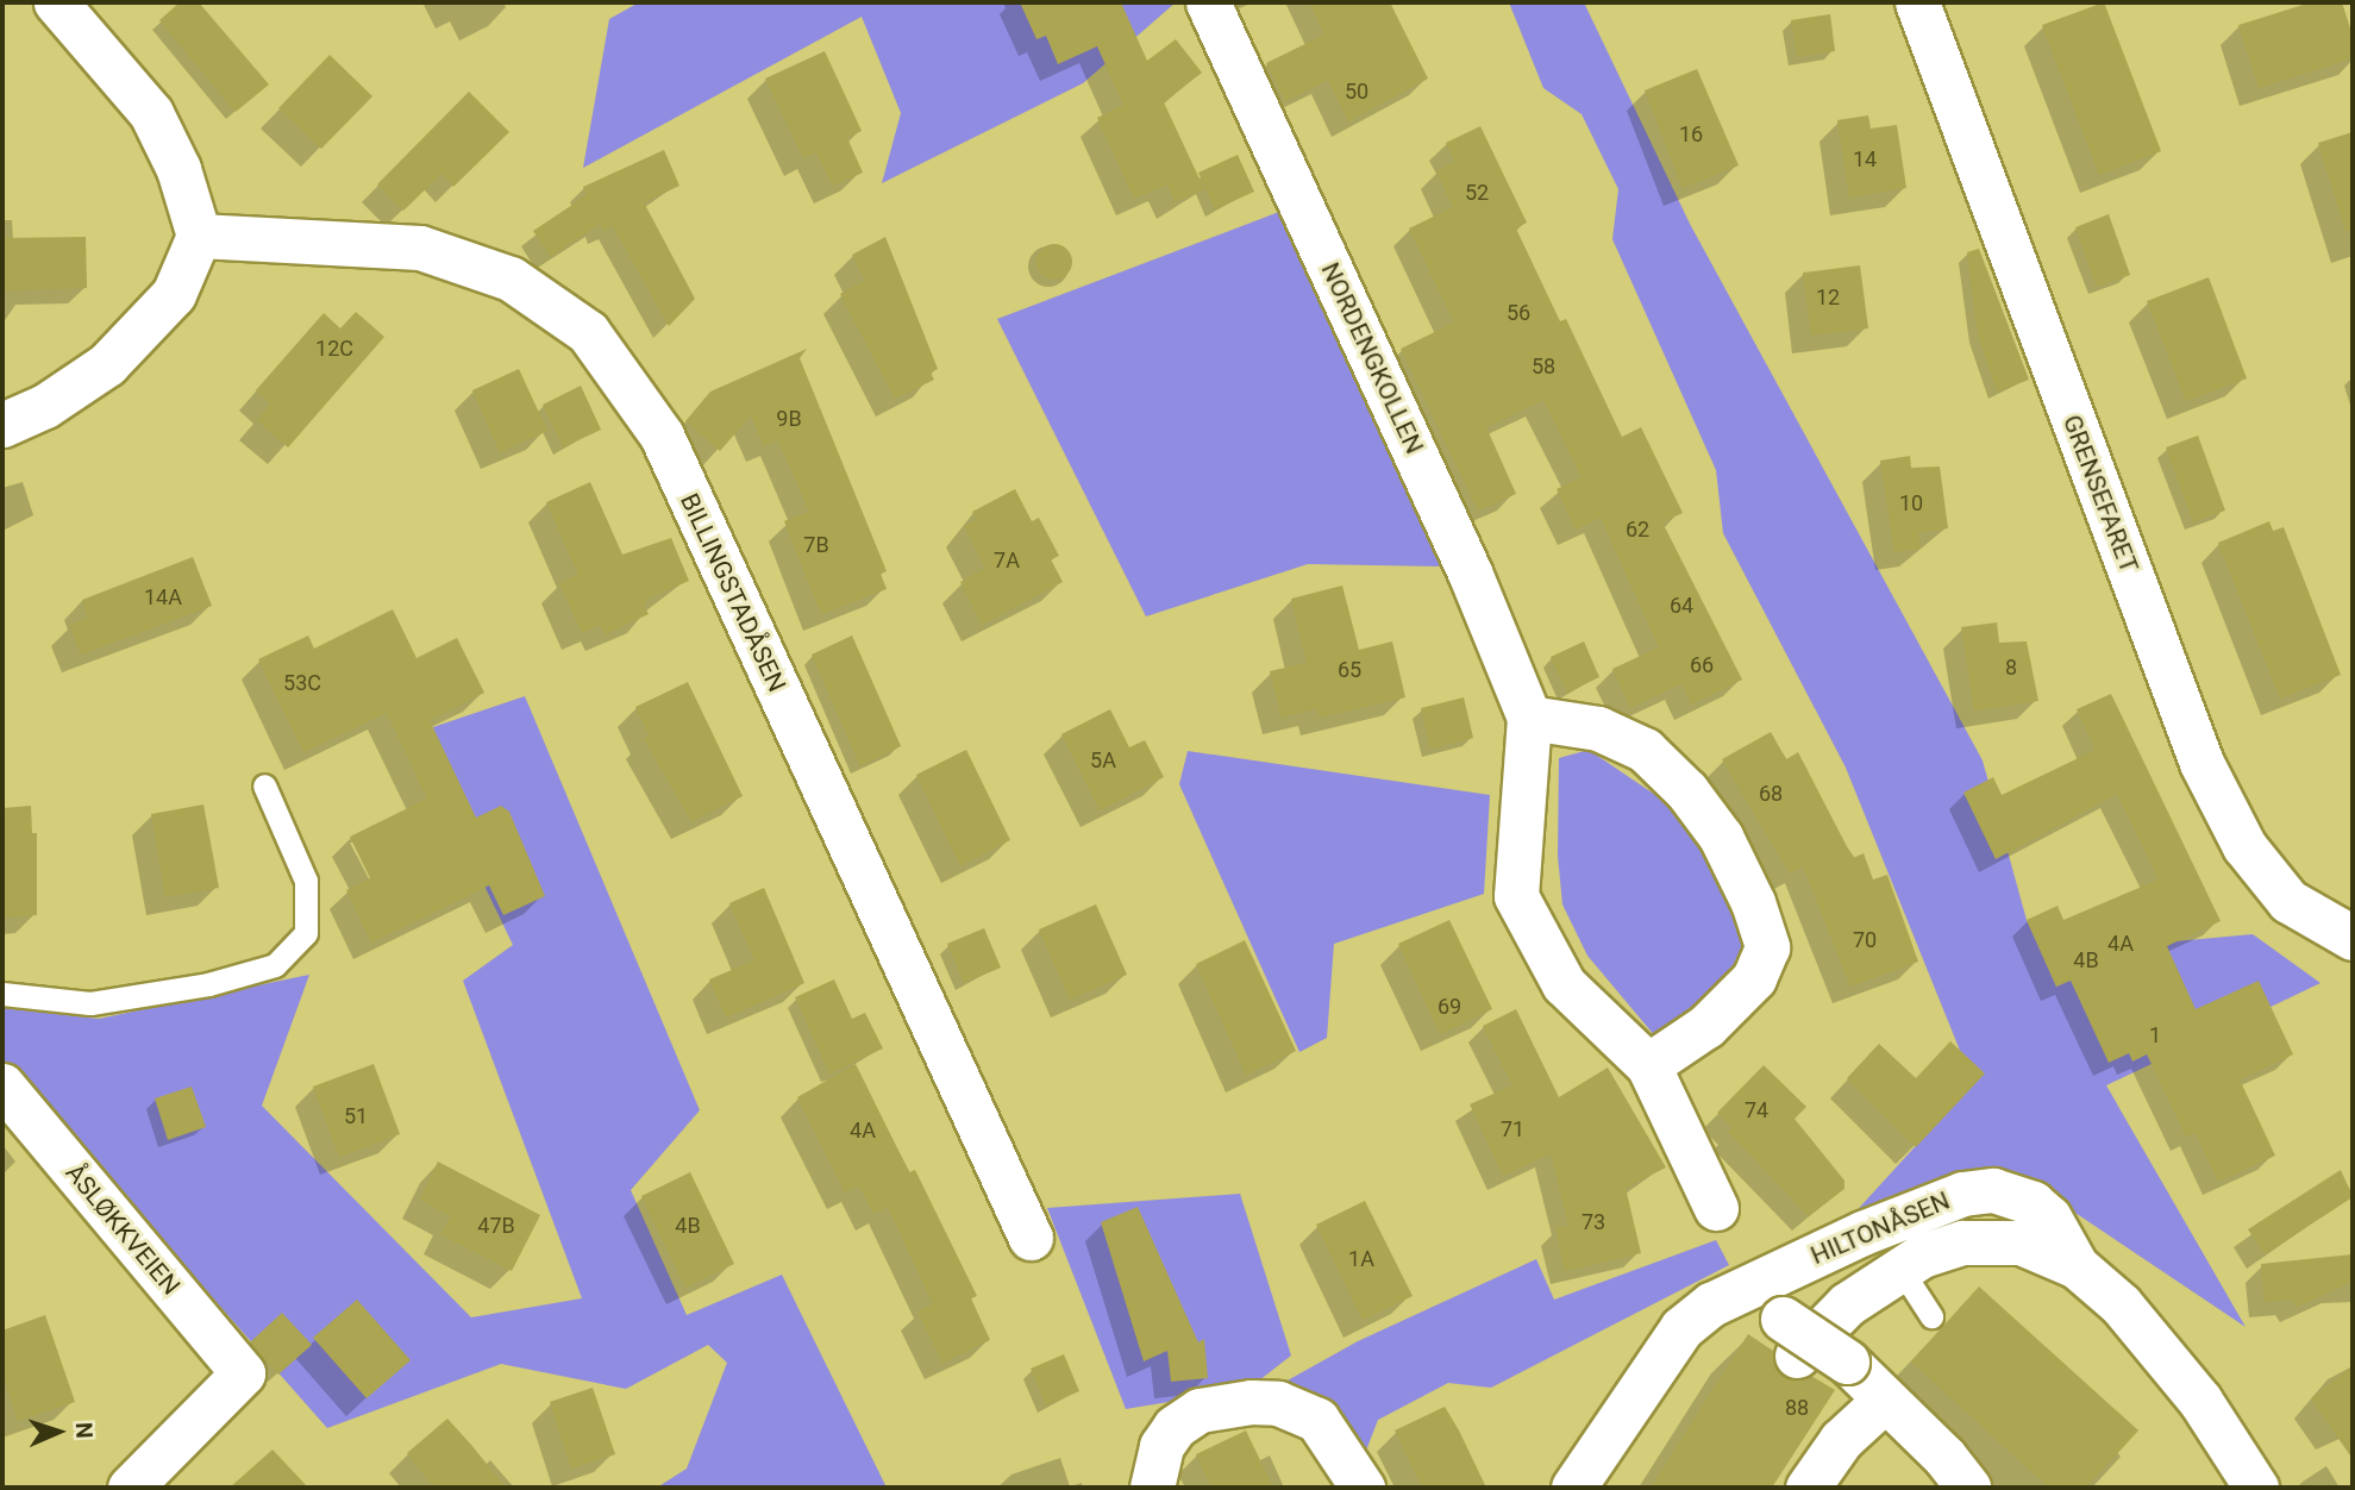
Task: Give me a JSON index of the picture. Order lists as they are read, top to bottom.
{
  "streets": {
    "street": [
      "NORDENGKOLLEN",
      "GRENSEFARET",
      "BILLINGSTADÅSEN",
      "HILTONÅSEN",
      "ÅSLØKKVEIEN"
    ]
  },
  "house_numbers": [
    "50",
    "16",
    "14",
    "52",
    "12",
    "56",
    "12C",
    "58",
    "9B",
    "10",
    "62",
    "7B",
    "7A",
    "14A",
    "64",
    "66",
    "8",
    "65",
    "53C",
    "5A",
    "68",
    "70",
    "4A",
    "4B",
    "69",
    "1",
    "74",
    "51",
    "71",
    "4A",
    "73",
    "47B",
    "4B",
    "1A",
    "88"
  ],
  "north": "right"
}
